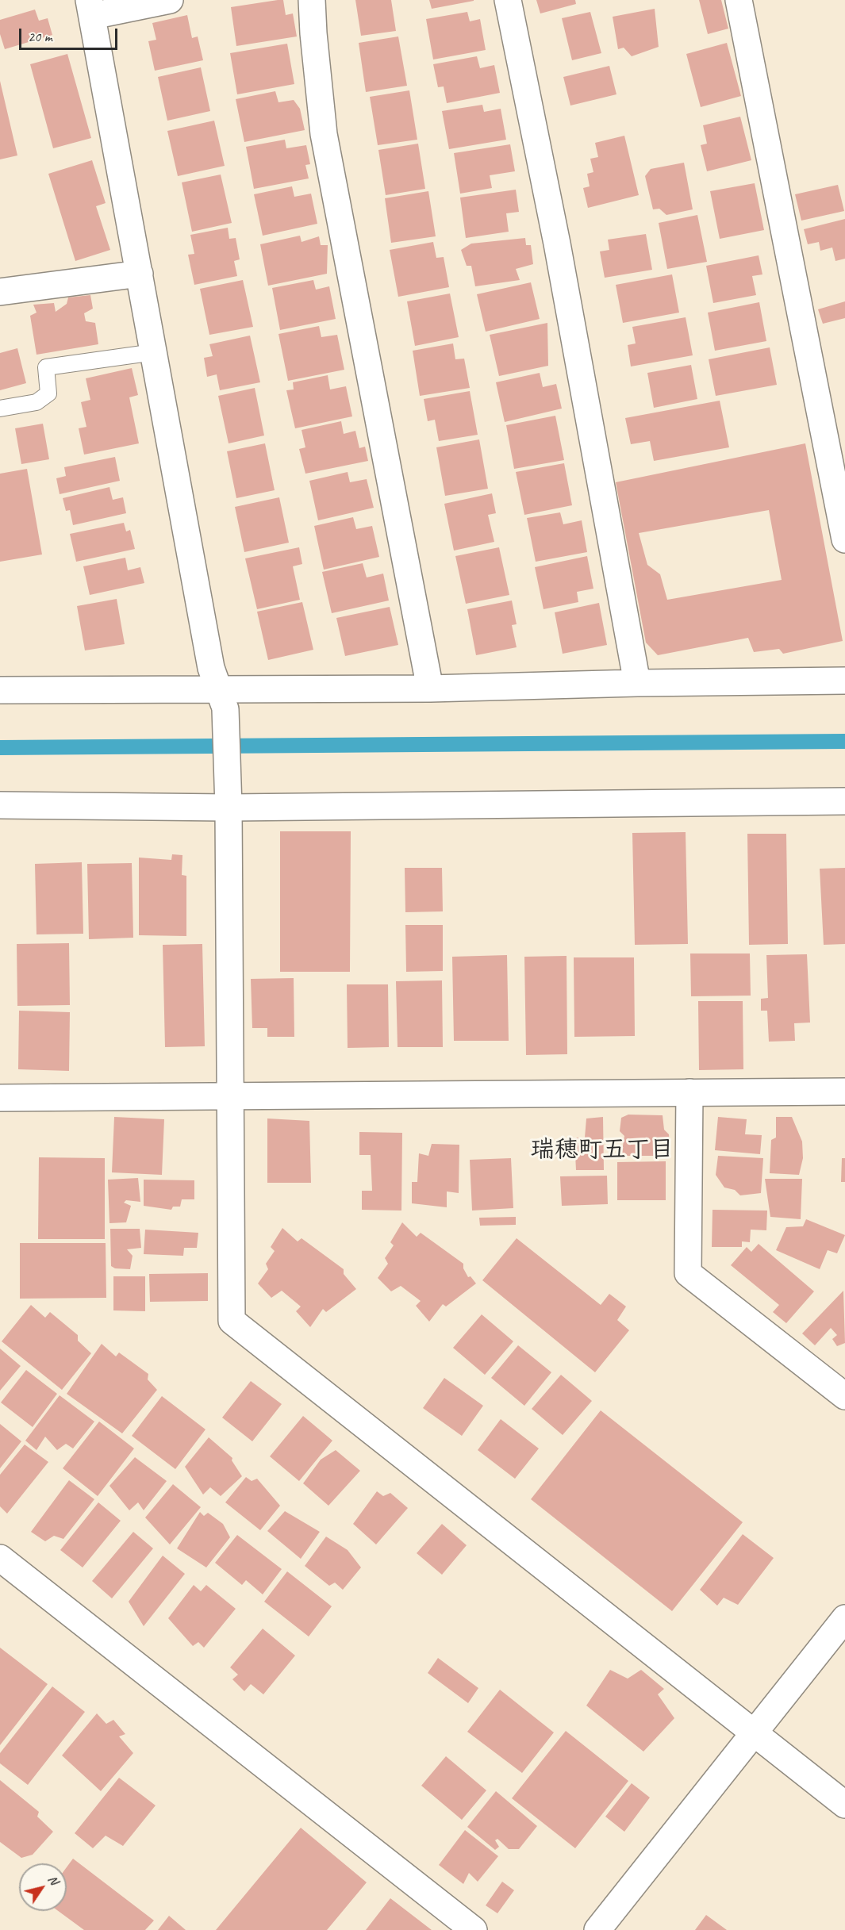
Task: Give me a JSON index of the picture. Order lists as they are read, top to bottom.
{
  "districts": ["瑞穂町五丁目"],
  "scale_bar": "20 m",
  "north": "top right"
}
